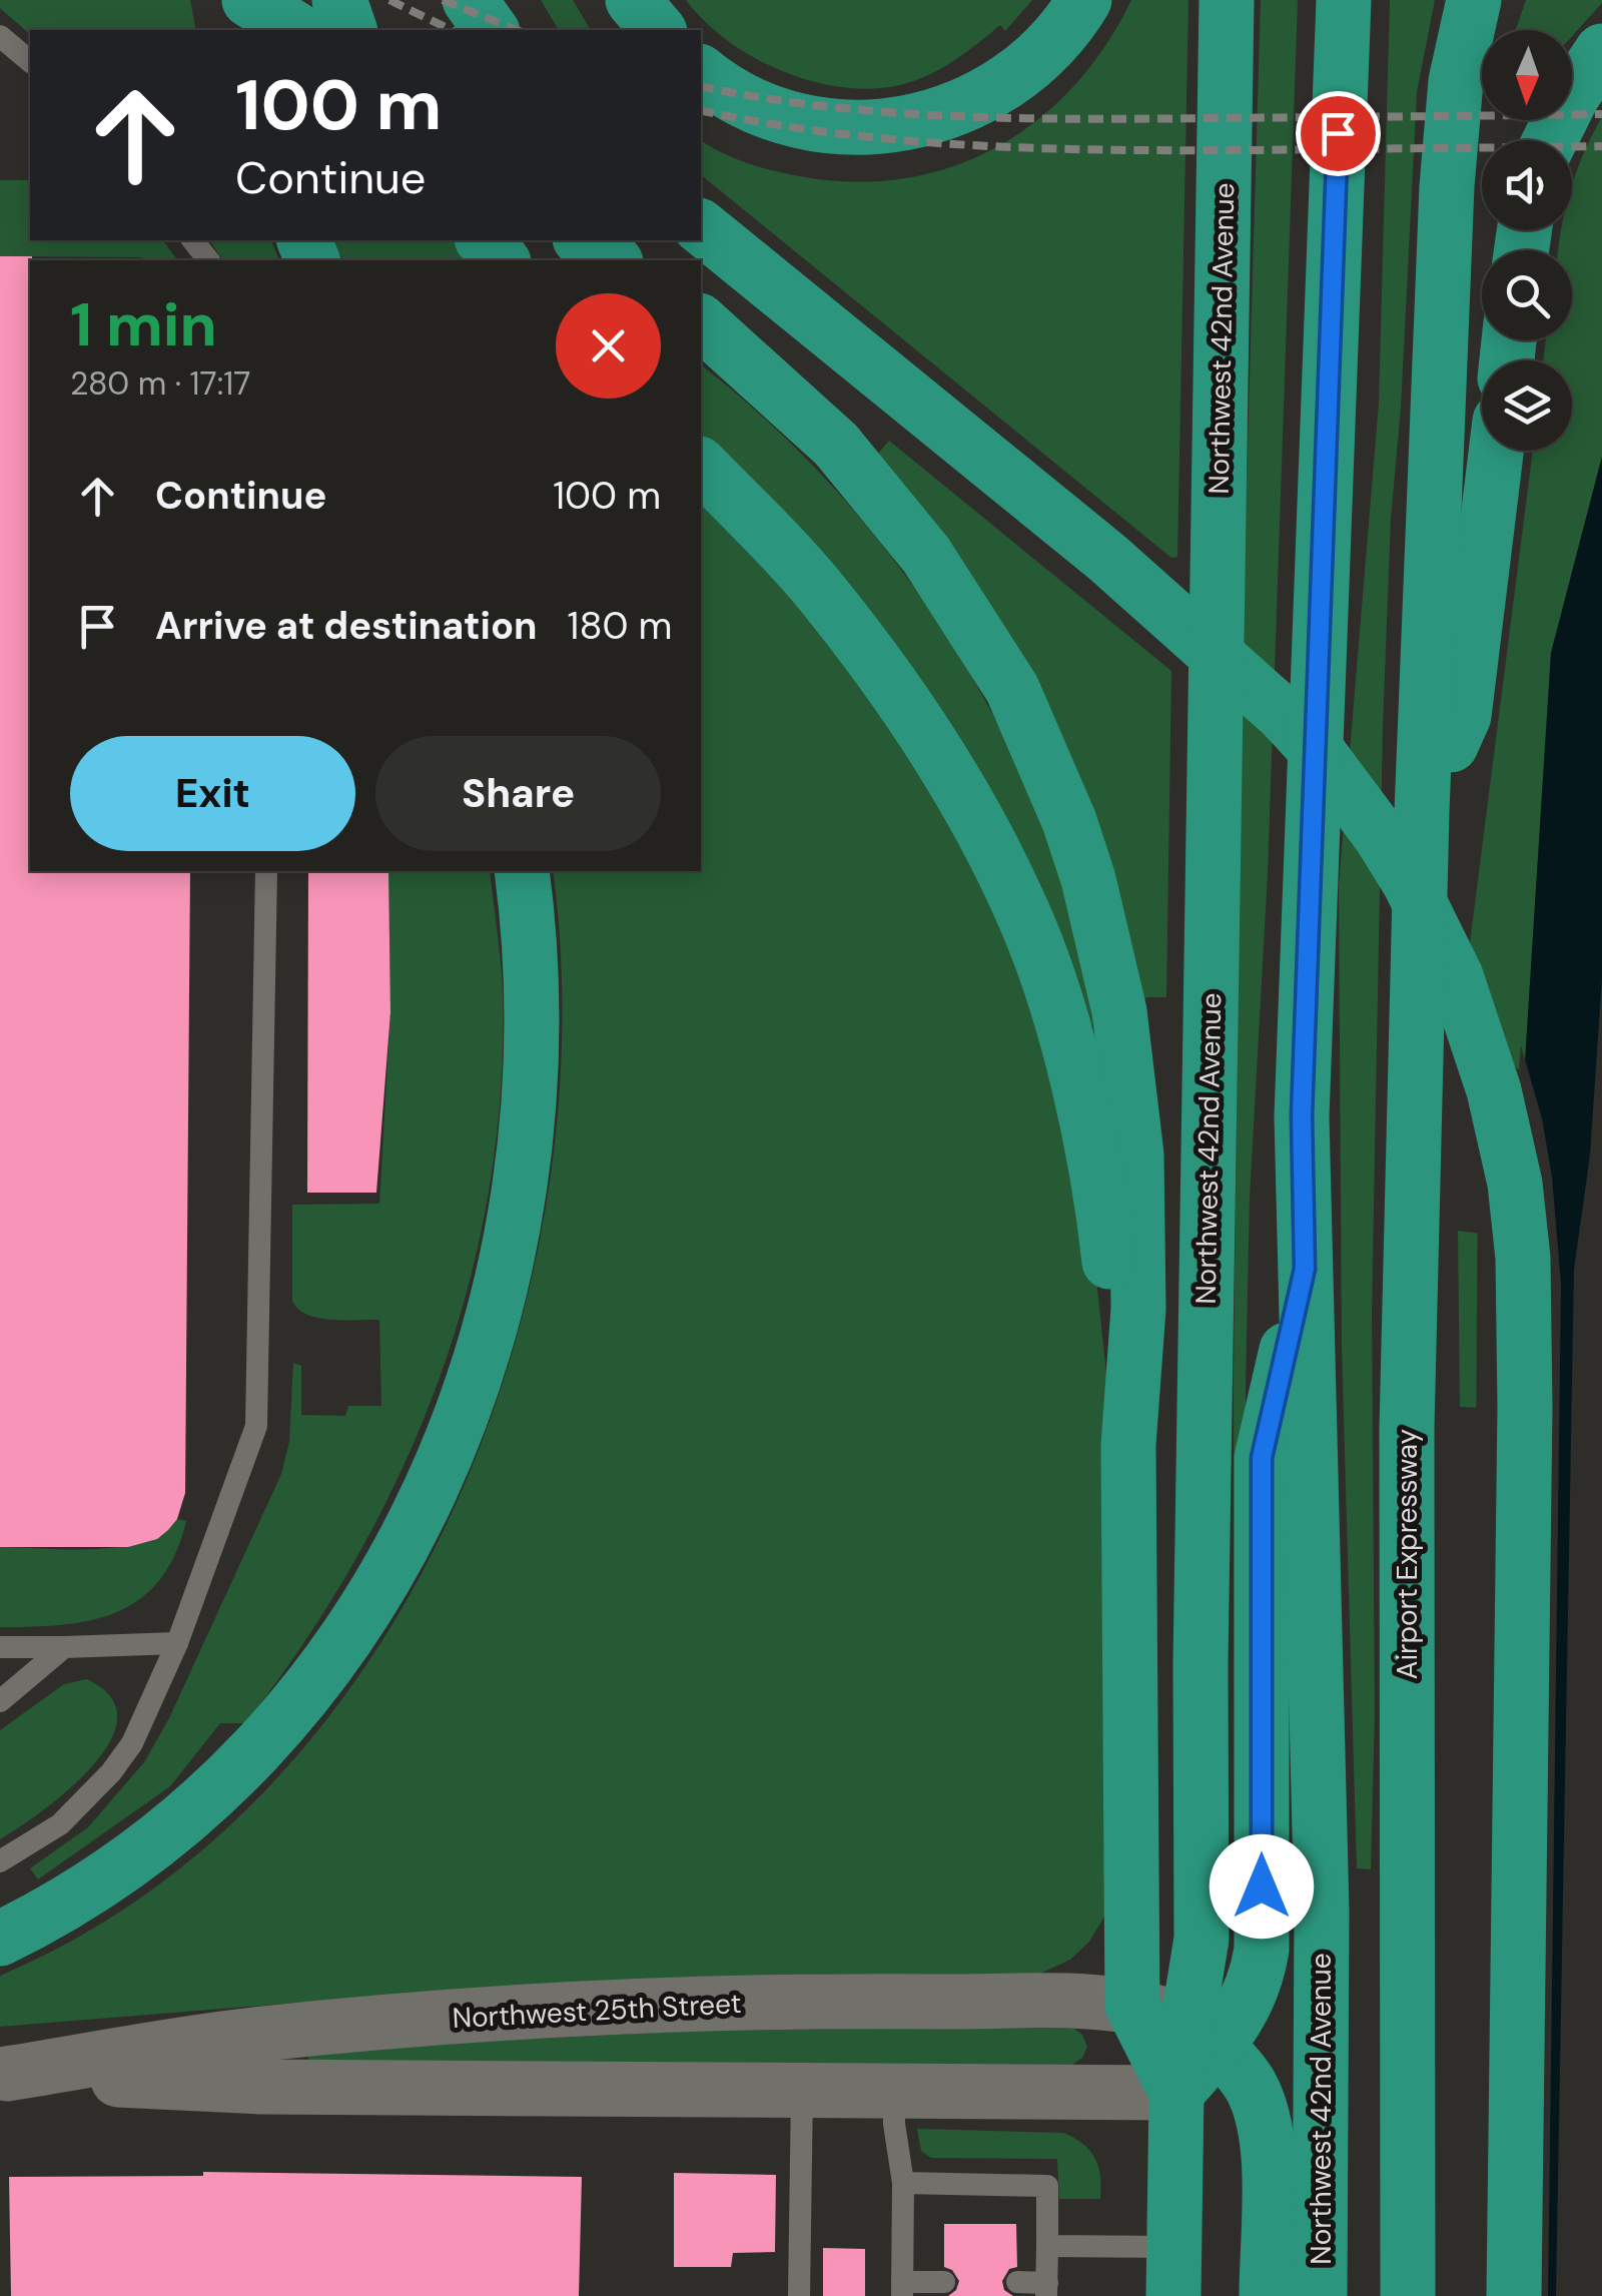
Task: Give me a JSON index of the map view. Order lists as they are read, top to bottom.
{
  "streets": {
    "highway": ["Northwest 42nd Avenue", "Airport Expressway"],
    "street": ["Northwest 25th Street"]
  },
  "crossings": [
    ["Northwest 42nd Avenue", "Northwest 25th Street"]
  ],
  "north": "bottom",
  "page": {
    "turn": ["100 m", "Continue"],
    "heading": ["1 min", "280 m · 17:17"],
    "list": [
      {
        "name": "Continue",
        "value": "100 m"
      },
      {
        "name": "Arrive at destination",
        "value": "180 m"
      }
    ],
    "buttons": ["Exit", "Share"]
  }
}
